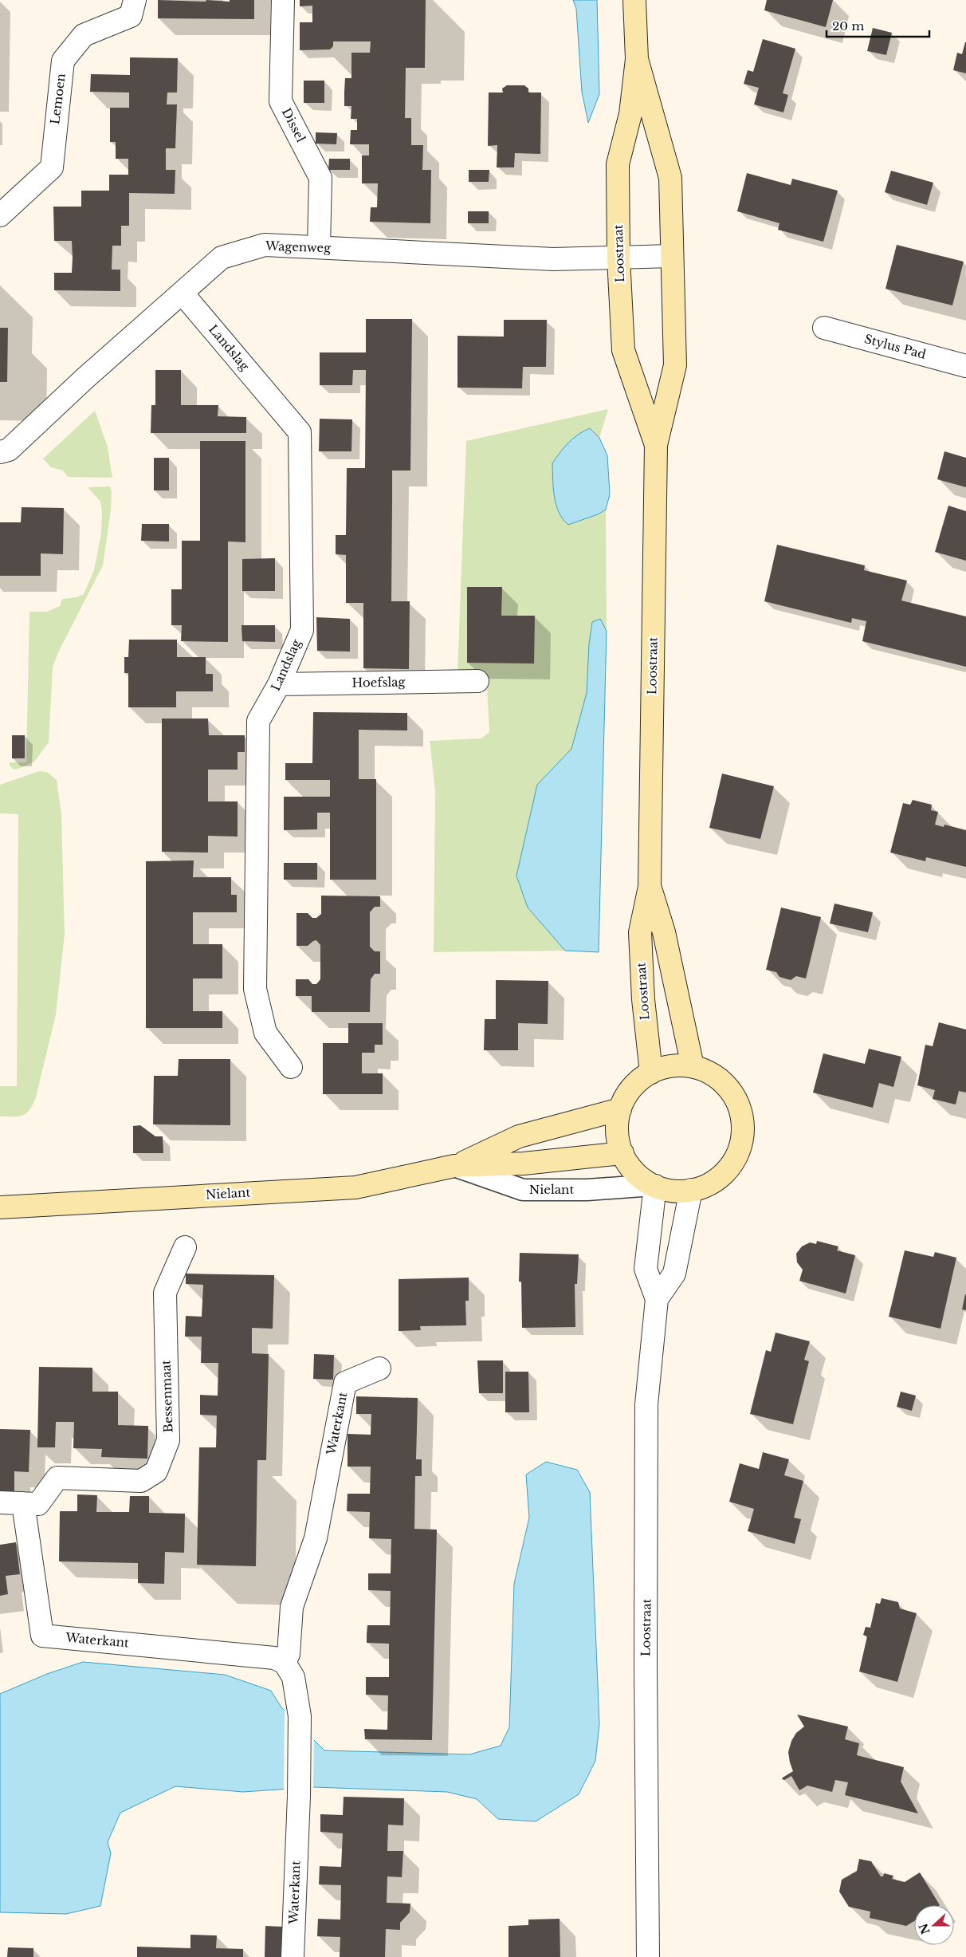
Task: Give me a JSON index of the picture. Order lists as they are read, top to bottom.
{
  "streets": {
    "street": [
      "Lemoen",
      "Dissel",
      "Wagenweg",
      "Loostraat",
      "Stylus Pad",
      "Landslag",
      "Hoefslag",
      "Nielant",
      "Bessenmaat",
      "Waterkant"
    ]
  },
  "crossings": [
    ["Dissel", "Wagenweg"],
    ["Wagenweg", "Loostraat"],
    ["Wagenweg", "Landslag"],
    ["Loostraat", "Nielant"],
    ["Landslag", "Hoefslag"],
    ["Bessenmaat", "Waterkant"]
  ],
  "scale_bar": "20 m",
  "north": "left"
}
